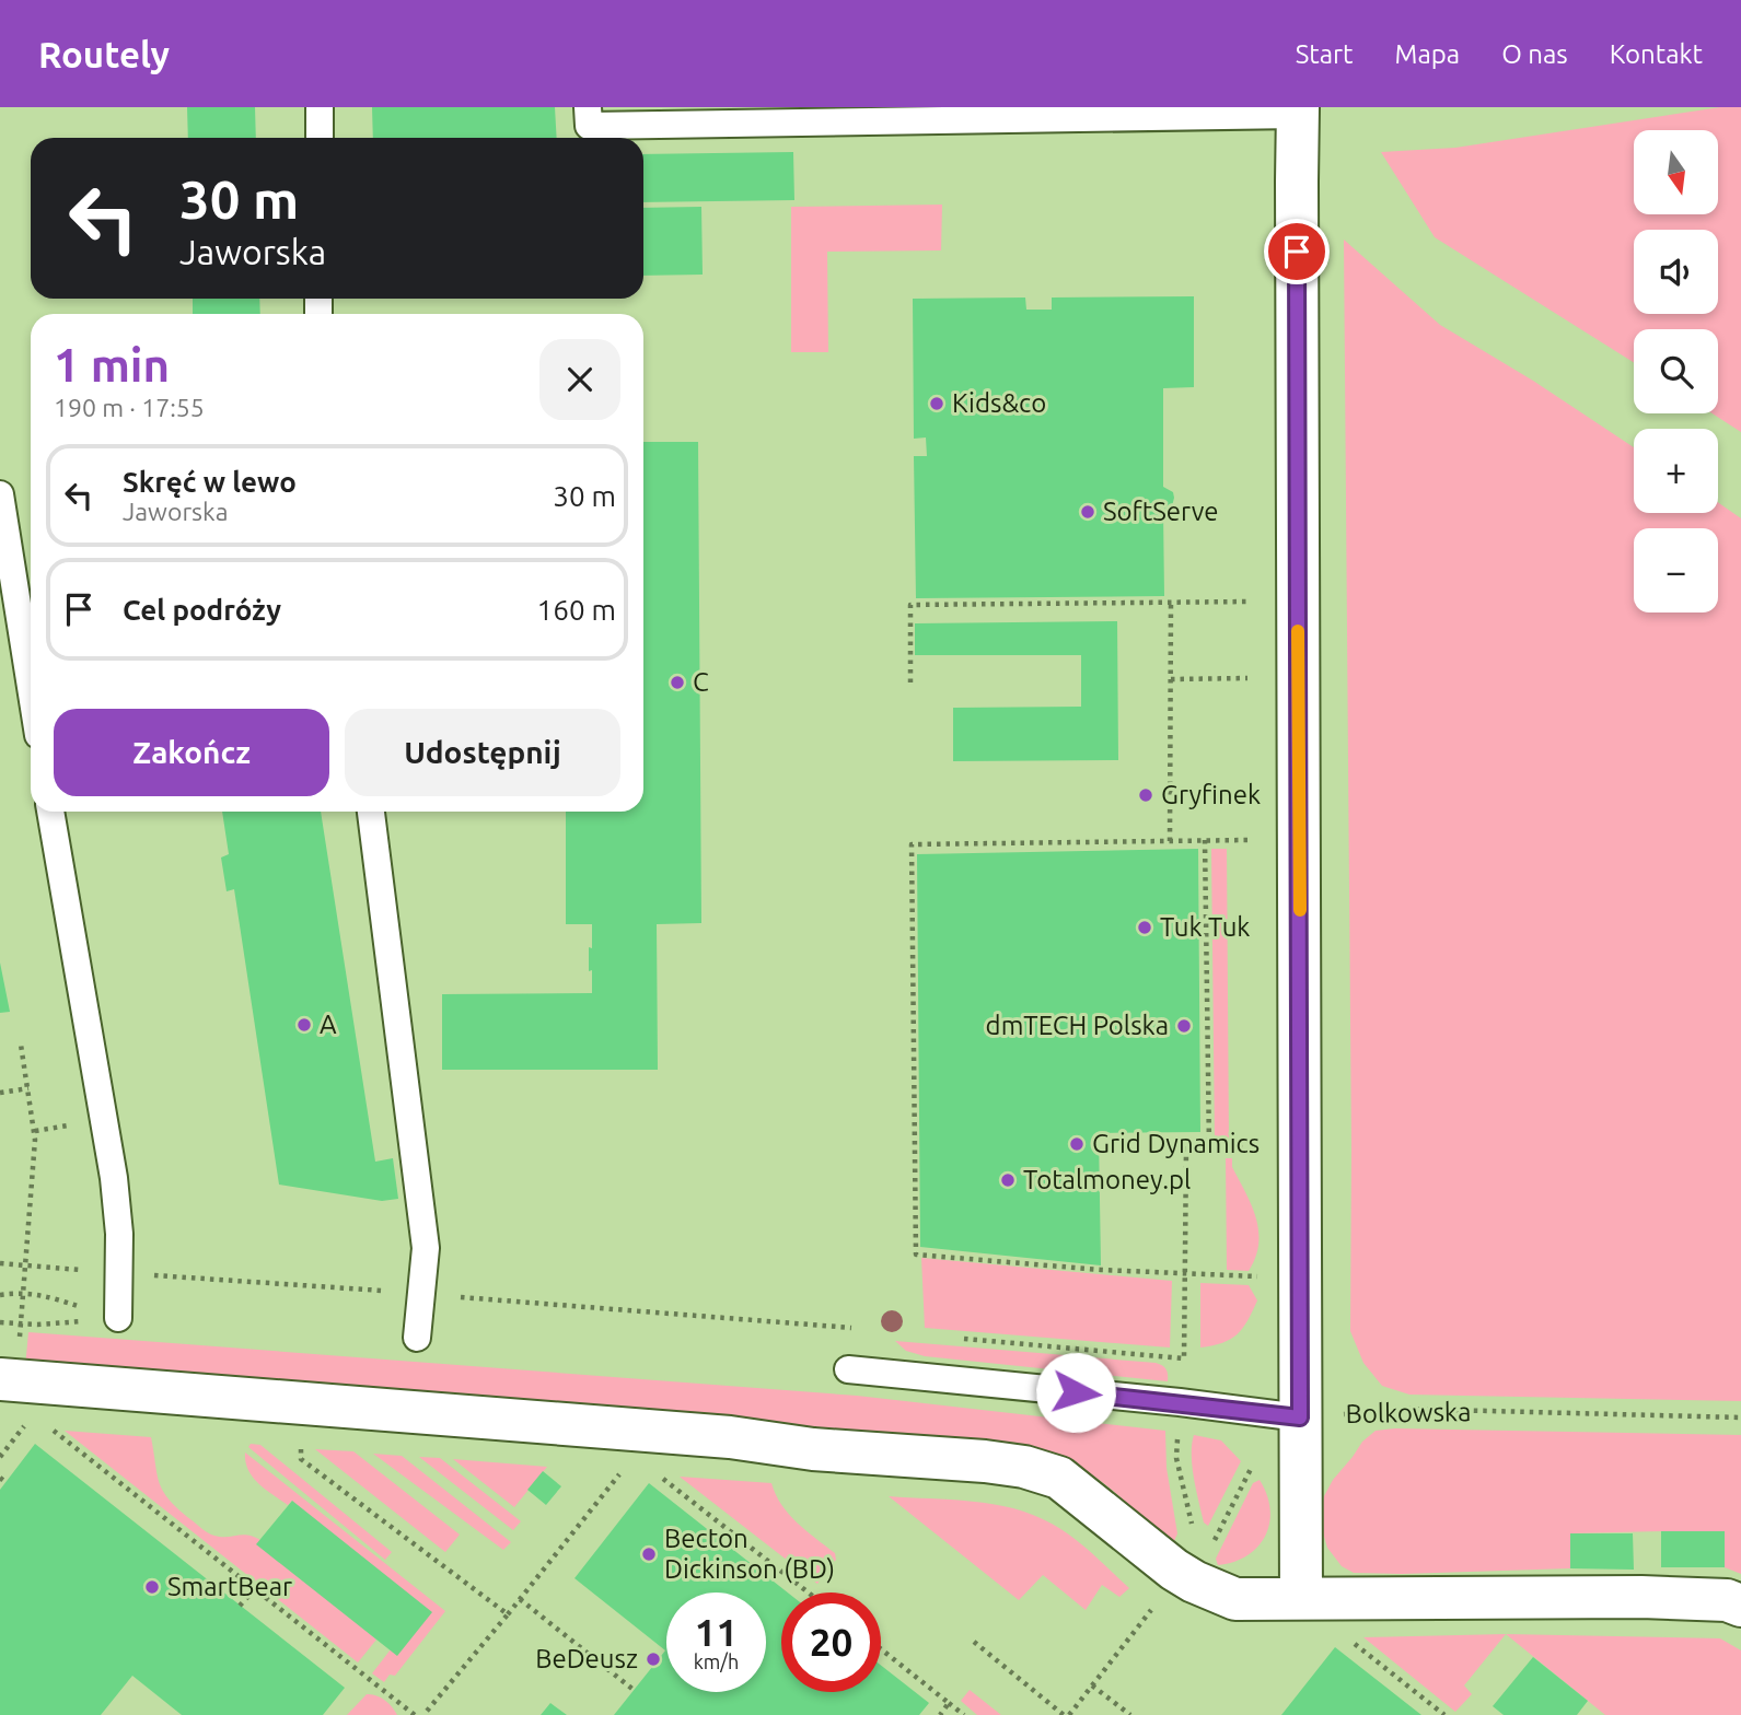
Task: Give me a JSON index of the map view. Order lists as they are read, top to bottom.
{
  "streets": {
    "path": ["Bolkowska"]
  },
  "places": [
    "Kids&co",
    "SoftServe",
    "C",
    "Gryfinek",
    "Tuk Tuk",
    "A",
    "dmTECH Polska",
    "Grid Dynamics",
    "Totalmoney.pl",
    "Becton Dickinson (BD)",
    "SmartBear",
    "BeDeusz"
  ],
  "north": "bottom",
  "page": {
    "header": "Routely",
    "nav": [
      "Start",
      "Mapa",
      "O nas",
      "Kontakt"
    ],
    "map_buttons": ["+", "−"],
    "turn": ["30 m", "Jaworska"],
    "heading": ["1 min", "190 m · 17:55"],
    "list": [
      {
        "name": "Skręć w lewo",
        "note": "Jaworska",
        "value": "30 m"
      },
      {
        "name": "Cel podróży",
        "value": "160 m"
      }
    ],
    "buttons": ["Zakończ", "Udostępnij"],
    "speed": "11 km/h",
    "limit": "20"
  }
}
